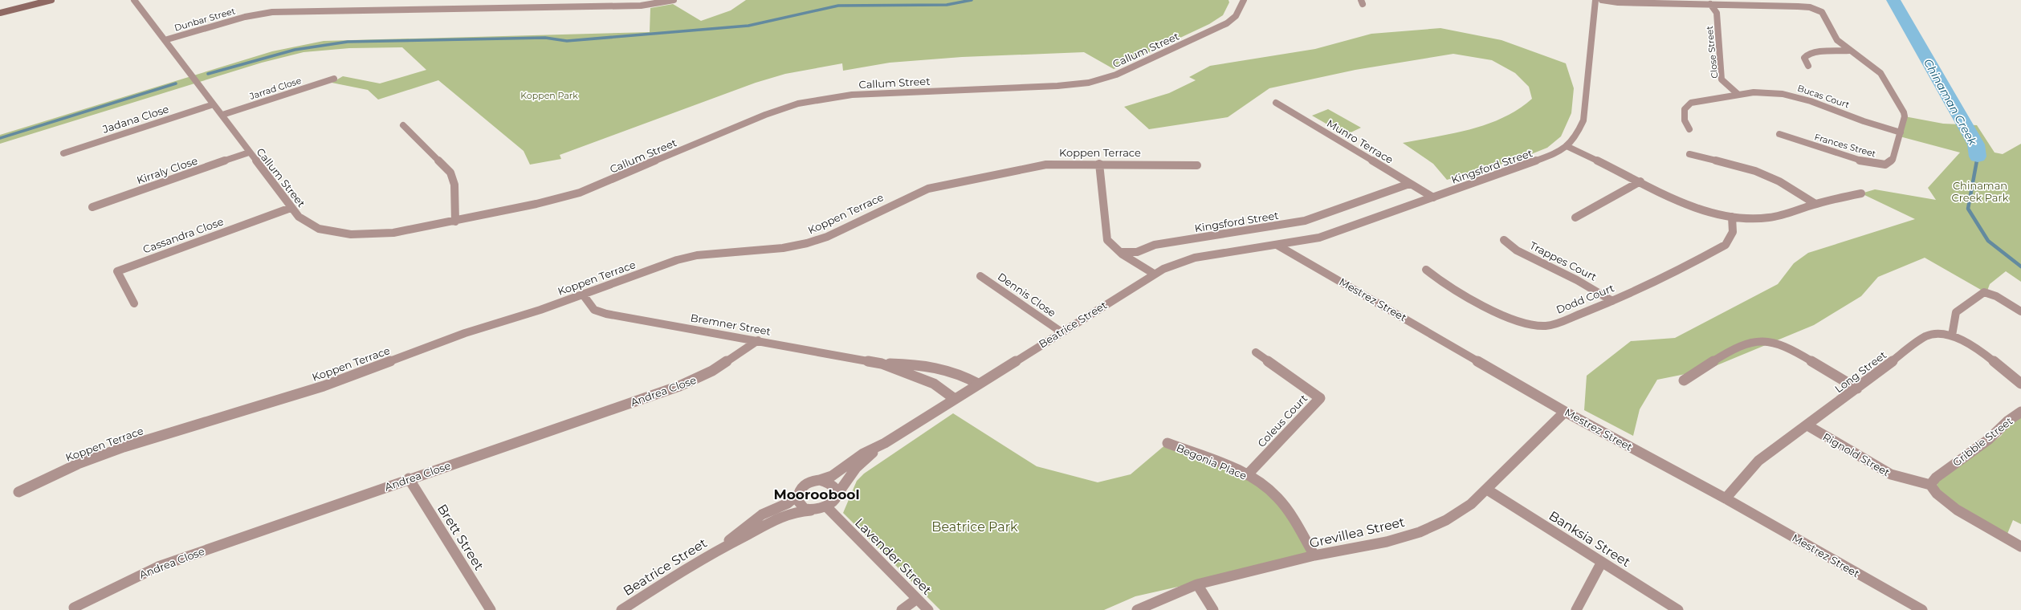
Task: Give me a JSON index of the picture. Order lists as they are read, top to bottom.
{
  "streets": {
    "street": [
      "Dunbar Street",
      "Callum Street",
      "Close Street",
      "Jarrad Close",
      "Bucas Court",
      "Jadana Close",
      "Munro Terrace",
      "Frances Street",
      "Koppen Terrace",
      "Kingsford Street",
      "Kirraly Close",
      "Cassandra Close",
      "Trappes Court",
      "Dennis Close",
      "Dodd Court",
      "Mestrez Street",
      "Bremner Street",
      "Beatrice Street",
      "Long Street",
      "Andrea Close",
      "Coleus Court",
      "Gribble Street",
      "Rignold Street",
      "Begonia Place",
      "Grevillea Street",
      "Brett Street",
      "Banksia Street",
      "Lavender Street"
    ]
  },
  "crossings": [
    ["Dunbar Street", "Callum Street"],
    ["Callum Street", "Jarrad Close"],
    ["Callum Street", "Jadana Close"],
    ["Callum Street", "Kirraly Close"],
    ["Callum Street", "Cassandra Close"],
    ["Close Street", "Bucas Court"],
    ["Close Street", "Frances Street"],
    ["Bucas Court", "Frances Street"],
    ["Munro Terrace", "Kingsford Street"],
    ["Koppen Terrace", "Bremner Street"],
    ["Kingsford Street", "Mestrez Street"],
    ["Kingsford Street", "Beatrice Street"],
    ["Trappes Court", "Dodd Court"],
    ["Dennis Close", "Beatrice Street"],
    ["Mestrez Street", "Beatrice Street"],
    ["Mestrez Street", "Long Street"],
    ["Mestrez Street", "Grevillea Street"],
    ["Bremner Street", "Beatrice Street"],
    ["Bremner Street", "Andrea Close"],
    ["Beatrice Street", "Lavender Street"],
    ["Long Street", "Rignold Street"],
    ["Andrea Close", "Brett Street"],
    ["Coleus Court", "Begonia Place"],
    ["Gribble Street", "Rignold Street"],
    ["Begonia Place", "Grevillea Street"],
    ["Grevillea Street", "Banksia Street"]
  ],
  "districts": ["Mooroobool"],
  "water": ["Chinaman Creek"],
  "parks": ["Koppen Park", "Chinaman Creek Park", "Beatrice Park"]
}
